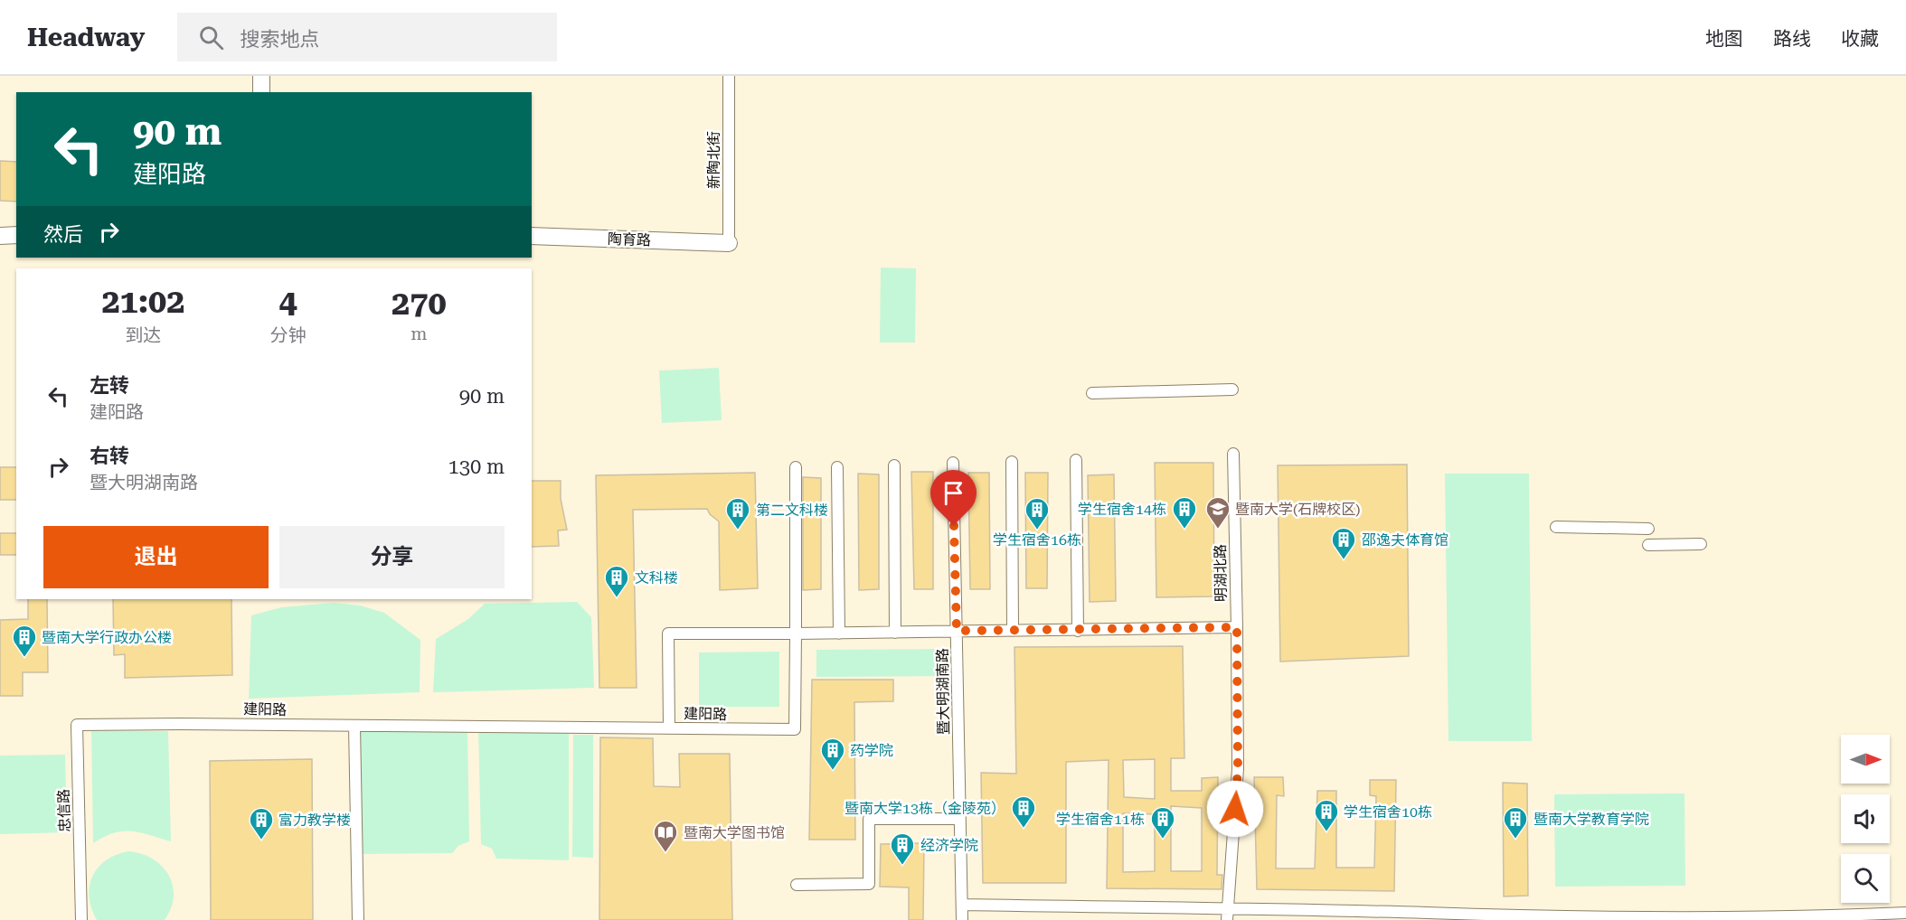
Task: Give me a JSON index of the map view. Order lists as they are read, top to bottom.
{
  "streets": {
    "street": [
      "新陶北街",
      "陶育路",
      "明湖北路",
      "暨大明湖南路",
      "建阳路",
      "忠信路"
    ]
  },
  "crossings": [
    ["新陶北街", "陶育路"],
    ["建阳路", "忠信路"]
  ],
  "places": {
    "building": [
      "学生宿舍14栋",
      "第二文科楼",
      "学生宿舍16栋",
      "邵逸夫体育馆",
      "文科楼",
      "暨南大学行政办公楼",
      "药学院",
      "暨南大学13栋（金陵苑）",
      "学生宿舍10栋",
      "学生宿舍11栋",
      "暨南大学教育学院",
      "富力教学楼",
      "经济学院"
    ],
    "school or university": ["暨南大学(石牌校区)"],
    "library": ["暨南大学图书馆"]
  },
  "north": "right",
  "page": {
    "header": "Headway",
    "search": "搜索地点",
    "nav": ["地图", "路线", "收藏"],
    "turn": ["90 m", "建阳路"],
    "then": "然后",
    "eta": [
      "21:02",
      "到达",
      "4",
      "分钟",
      "270",
      "m"
    ],
    "list": [
      {
        "name": "左转",
        "note": "建阳路",
        "value": "90 m"
      },
      {
        "name": "右转",
        "note": "暨大明湖南路",
        "value": "130 m"
      }
    ],
    "buttons": ["退出", "分享"]
  }
}
